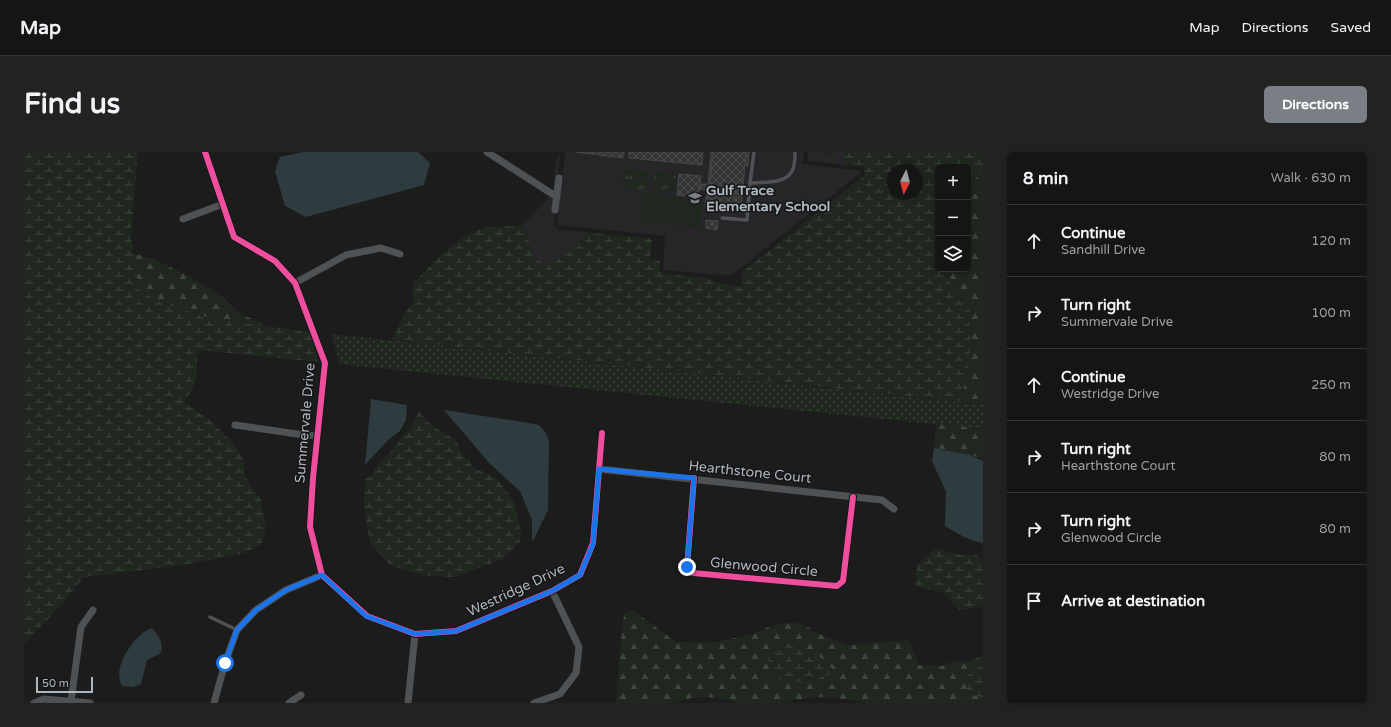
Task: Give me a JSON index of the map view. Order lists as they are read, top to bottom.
{
  "streets": {
    "street": [
      "Summervale Drive",
      "Hearthstone Court",
      "Glenwood Circle",
      "Westridge Drive"
    ]
  },
  "crossings": [
    ["Hearthstone Court", "Glenwood Circle"],
    ["Hearthstone Court", "Westridge Drive"]
  ],
  "places": {
    "school or university": ["Gulf Trace Elementary School"]
  },
  "scale_bar": "50 m",
  "north": "bottom",
  "page": {
    "header": "Map",
    "nav": ["Map", "Directions", "Saved"],
    "buttons": "Directions",
    "title": "Find us",
    "heading": ["8 min", "Walk · 630 m"],
    "map_buttons": ["+", "−"],
    "list": [
      ["Continue", "Sandhill Drive", "120 m"],
      ["Turn right", "Summervale Drive", "100 m"],
      ["Continue", "Westridge Drive", "250 m"],
      ["Turn right", "Hearthstone Court", "80 m"],
      ["Turn right", "Glenwood Circle", "80 m"],
      "Arrive at destination"
    ],
    "scale": "50 m"
  }
}
